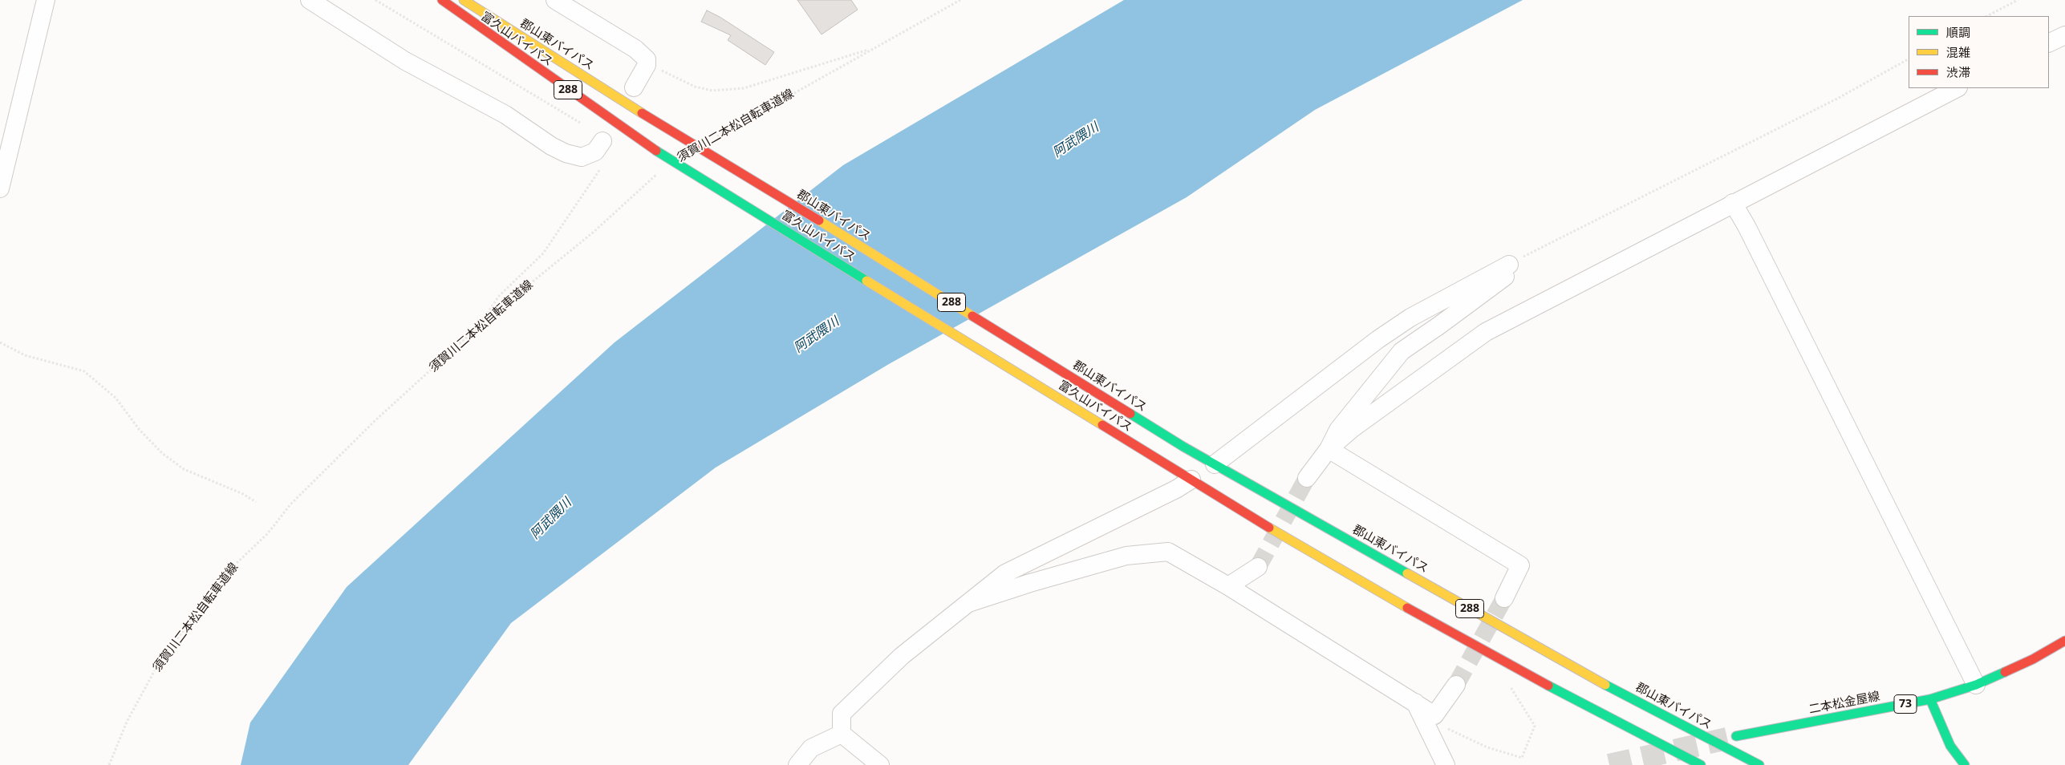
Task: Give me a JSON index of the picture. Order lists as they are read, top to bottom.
{
  "streets": {
    "main road": [
      "富久山バイパス",
      "郡山東バイパス",
      "288",
      "二本松金屋線",
      "73"
    ],
    "path": ["須賀川二本松自転車道線"]
  },
  "crossings": [
    ["富久山バイパス", "288"],
    ["富久山バイパス", "須賀川二本松自転車道線"]
  ],
  "water": ["阿武隈川"],
  "legend": ["順調", "混雑", "渋滞"]
}
